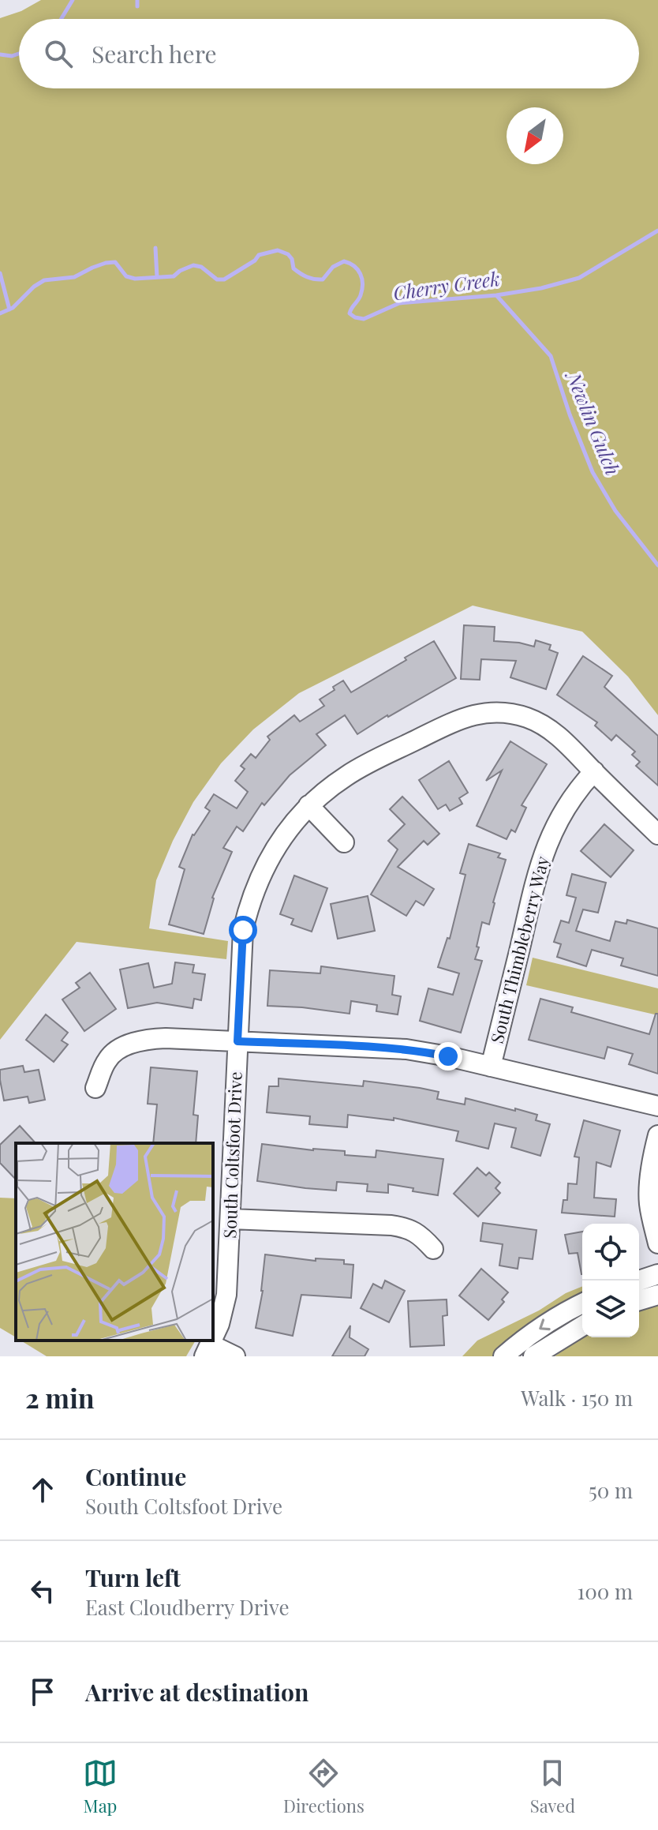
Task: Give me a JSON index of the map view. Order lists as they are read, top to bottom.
{
  "streets": {
    "street": ["South Thimbleberry Way", "South Coltsfoot Drive"]
  },
  "crossings": [
    ["South Thimbleberry Way", "South Coltsfoot Drive"]
  ],
  "water": ["Cherry Creek", "Newlin Gulch"],
  "north": "bottom left",
  "page": {
    "search": "Search here",
    "heading": ["2 min", "Walk · 150 m"],
    "list": [
      ["Continue", "South Coltsfoot Drive", "50 m"],
      ["Turn left", "East Cloudberry Drive", "100 m"],
      "Arrive at destination"
    ],
    "nav": ["Map", "Directions", "Saved"]
  }
}
